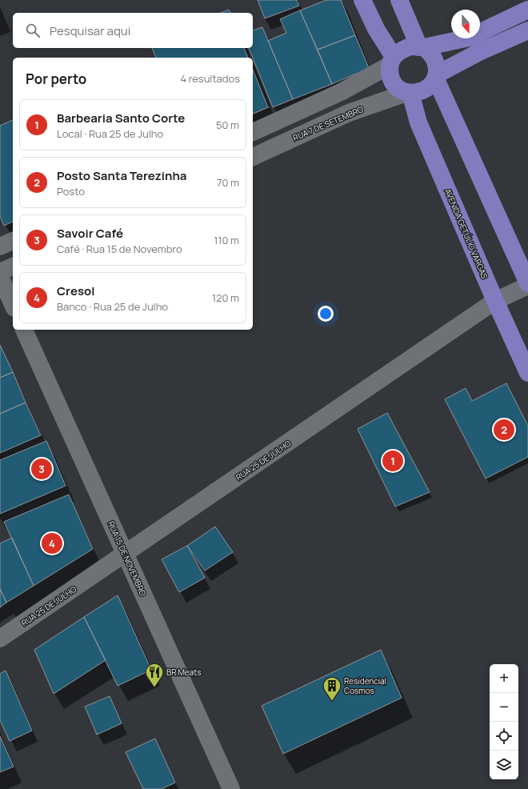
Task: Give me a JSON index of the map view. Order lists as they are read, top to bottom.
{
  "streets": {
    "main road": ["AVENIDA GETÚLIO VARGAS"],
    "street": ["RUA 7 DE SETEMBRO", "RUA 25 DE JULHO", "RUA 15 DE NOVEMBRO"]
  },
  "crossings": [
    ["RUA 7 DE SETEMBRO", "AVENIDA GETÚLIO VARGAS"],
    ["AVENIDA GETÚLIO VARGAS", "RUA 25 DE JULHO"],
    ["RUA 25 DE JULHO", "RUA 15 DE NOVEMBRO"]
  ],
  "places": {
    "restaurant": ["BR Meats"],
    "building": ["Residencial Cosmos"]
  },
  "north": "bottom",
  "page": {
    "search": "Pesquisar aqui",
    "heading": ["Por perto", "4 resultados"],
    "list": [
      {
        "mark": "1",
        "name": "Barbearia Santo Corte",
        "note": "Local · Rua 25 de Julho",
        "value": "50 m"
      },
      {
        "mark": "2",
        "name": "Posto Santa Terezinha",
        "note": "Posto",
        "value": "70 m"
      },
      {
        "mark": "3",
        "name": "Savoir Café",
        "note": "Café · Rua 15 de Novembro",
        "value": "110 m"
      },
      {
        "mark": "4",
        "name": "Cresol",
        "note": "Banco · Rua 25 de Julho",
        "value": "120 m"
      }
    ],
    "pins": [
      "2",
      "1",
      "3",
      "4"
    ],
    "map_buttons": ["+", "−"]
  }
}
